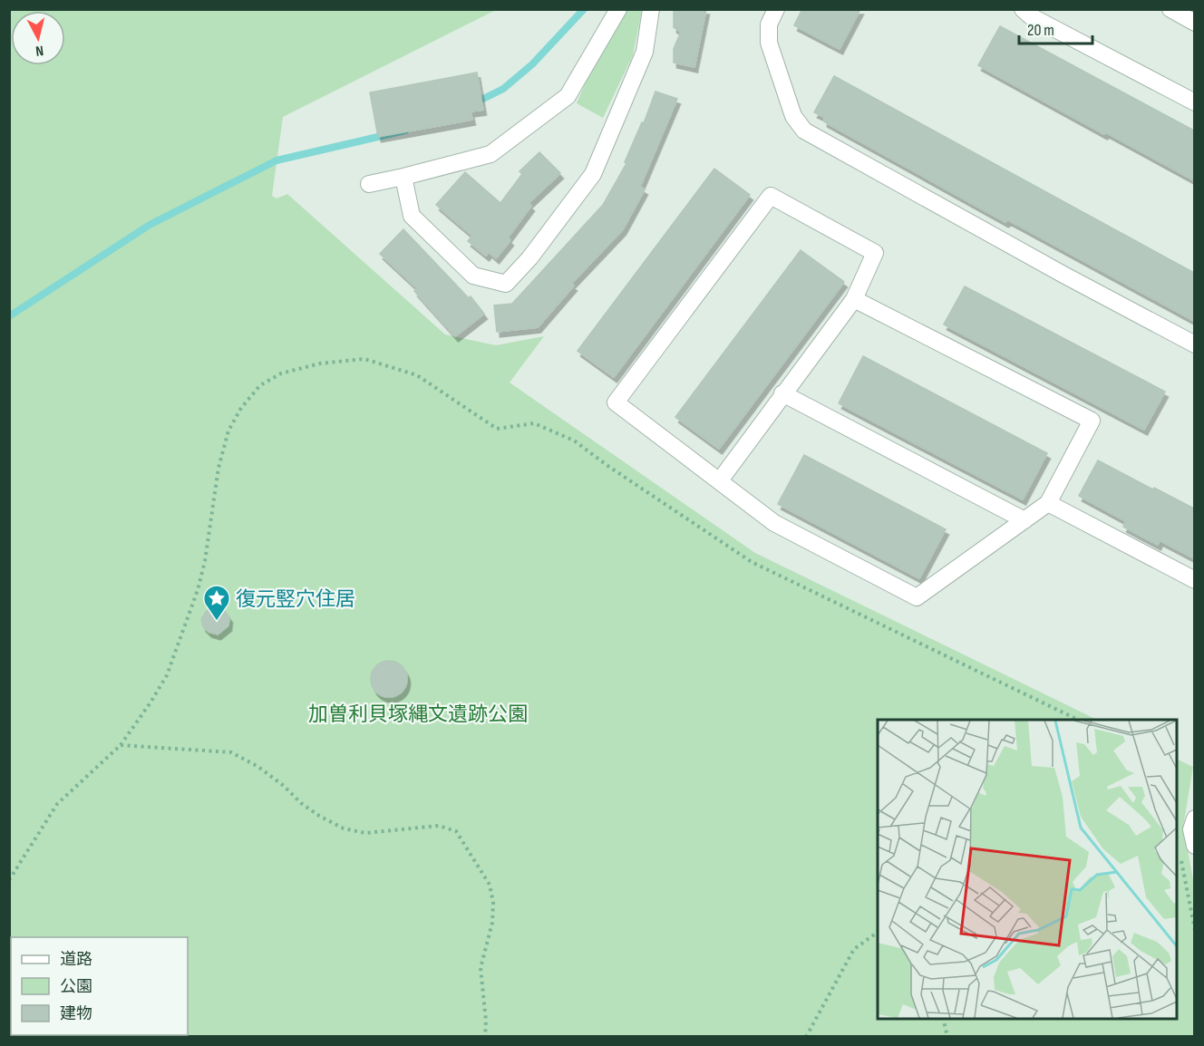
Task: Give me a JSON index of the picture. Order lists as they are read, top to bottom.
{
  "parks": ["加曽利貝塚縄文遺跡公園"],
  "places": {
    "place": ["復元竪穴住居"]
  },
  "legend": ["道路", "公園", "建物"],
  "scale_bar": "20 m",
  "north": "bottom"
}
